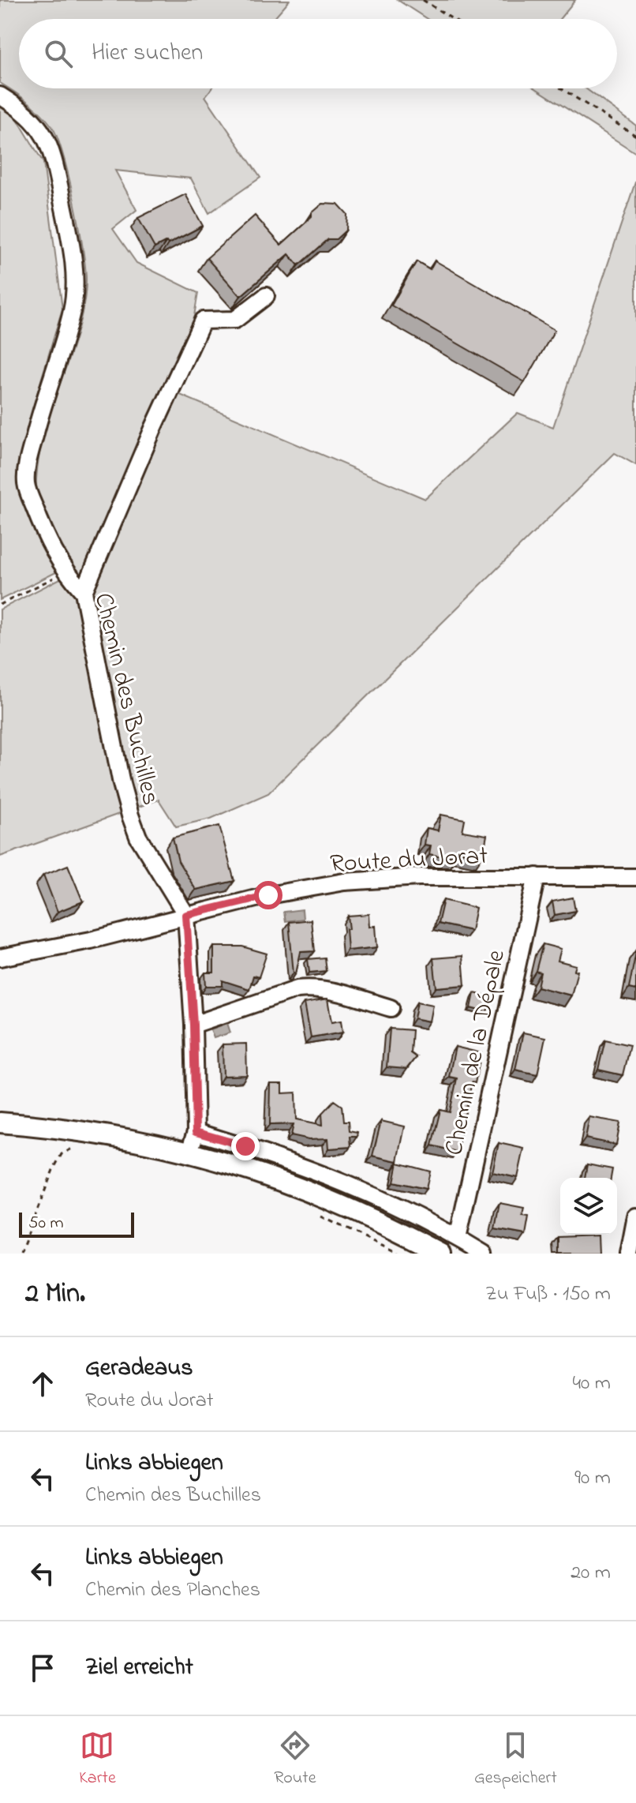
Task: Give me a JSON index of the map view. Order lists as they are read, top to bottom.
{
  "streets": {
    "street": ["Chemin des Buchilles", "Route du Jorat", "Chemin de la Dépale"]
  },
  "crossings": [
    ["Chemin des Buchilles", "Route du Jorat"],
    ["Route du Jorat", "Chemin de la Dépale"]
  ],
  "scale_bar": "50 m",
  "page": {
    "search": "Hier suchen",
    "scale": "50 m",
    "heading": ["2 Min.", "Zu Fuß · 150 m"],
    "list": [
      ["Geradeaus", "Route du Jorat", "40 m"],
      ["Links abbiegen", "Chemin des Buchilles", "90 m"],
      ["Links abbiegen", "Chemin des Planches", "20 m"],
      "Ziel erreicht"
    ],
    "nav": ["Karte", "Route", "Gespeichert"]
  }
}
